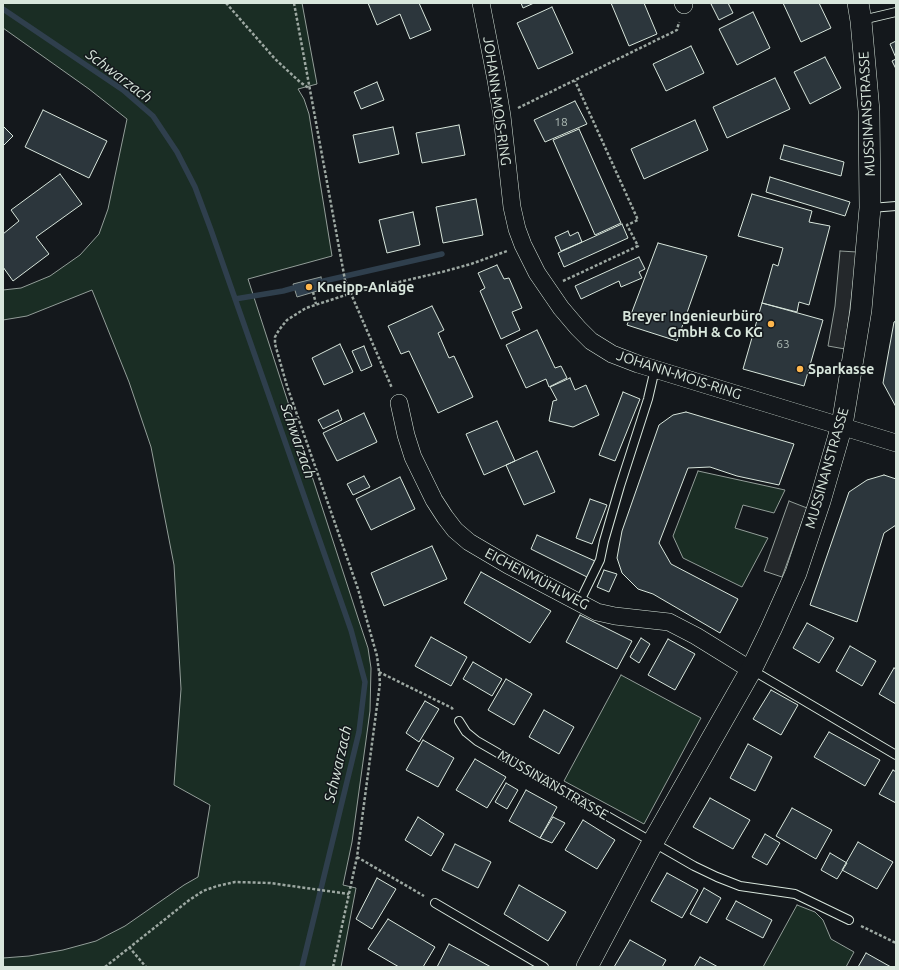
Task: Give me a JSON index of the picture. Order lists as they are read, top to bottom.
{
  "streets": {
    "street": ["JOHANN-MOIS-RING", "MUSSINANSTRASSE", "EICHENMÜHLWEG"]
  },
  "crossings": [
    ["JOHANN-MOIS-RING", "MUSSINANSTRASSE"],
    ["MUSSINANSTRASSE", "EICHENMÜHLWEG"]
  ],
  "water": ["Schwarzach"],
  "places": ["Kneipp-Anlage", "Breyer Ingenieurbüro GmbH & Co KG", "Sparkasse"],
  "house_numbers": ["18", "63"]
}
